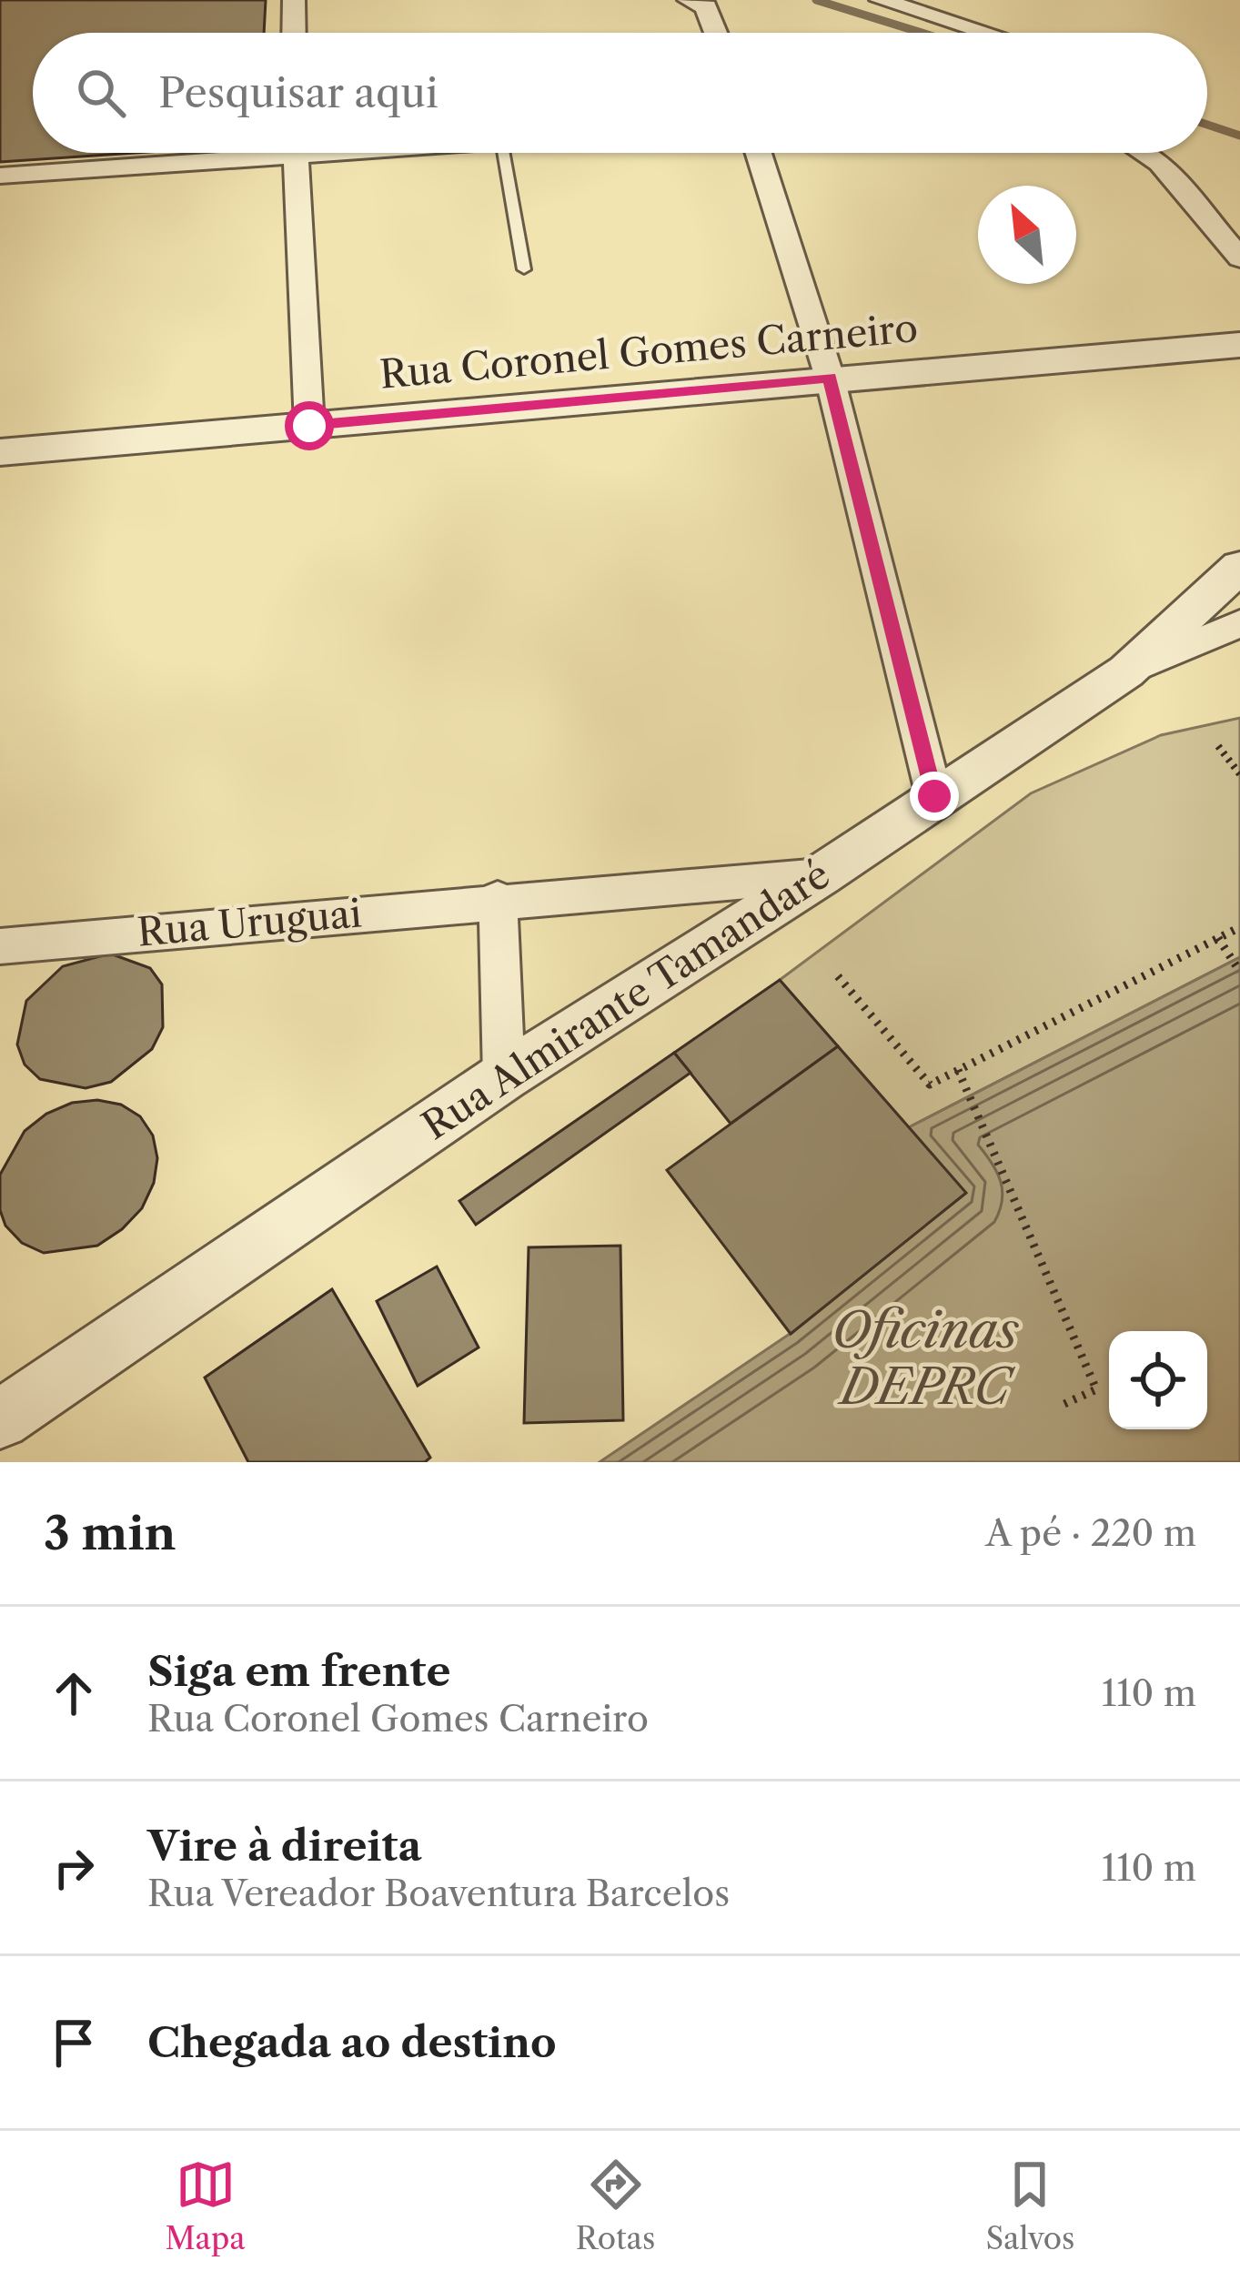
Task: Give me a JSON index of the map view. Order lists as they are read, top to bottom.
{
  "streets": {
    "street": ["Rua Coronel Gomes Carneiro", "Rua Uruguai", "Rua Almirante Tamandaré"]
  },
  "crossings": [
    ["Rua Uruguai", "Rua Almirante Tamandaré"]
  ],
  "water": ["Oficinas DEPRC"],
  "north": "top left",
  "page": {
    "search": "Pesquisar aqui",
    "heading": ["3 min", "A pé · 220 m"],
    "list": [
      ["Siga em frente", "Rua Coronel Gomes Carneiro", "110 m"],
      ["Vire à direita", "Rua Vereador Boaventura Barcelos", "110 m"],
      "Chegada ao destino"
    ],
    "nav": ["Mapa", "Rotas", "Salvos"]
  }
}
